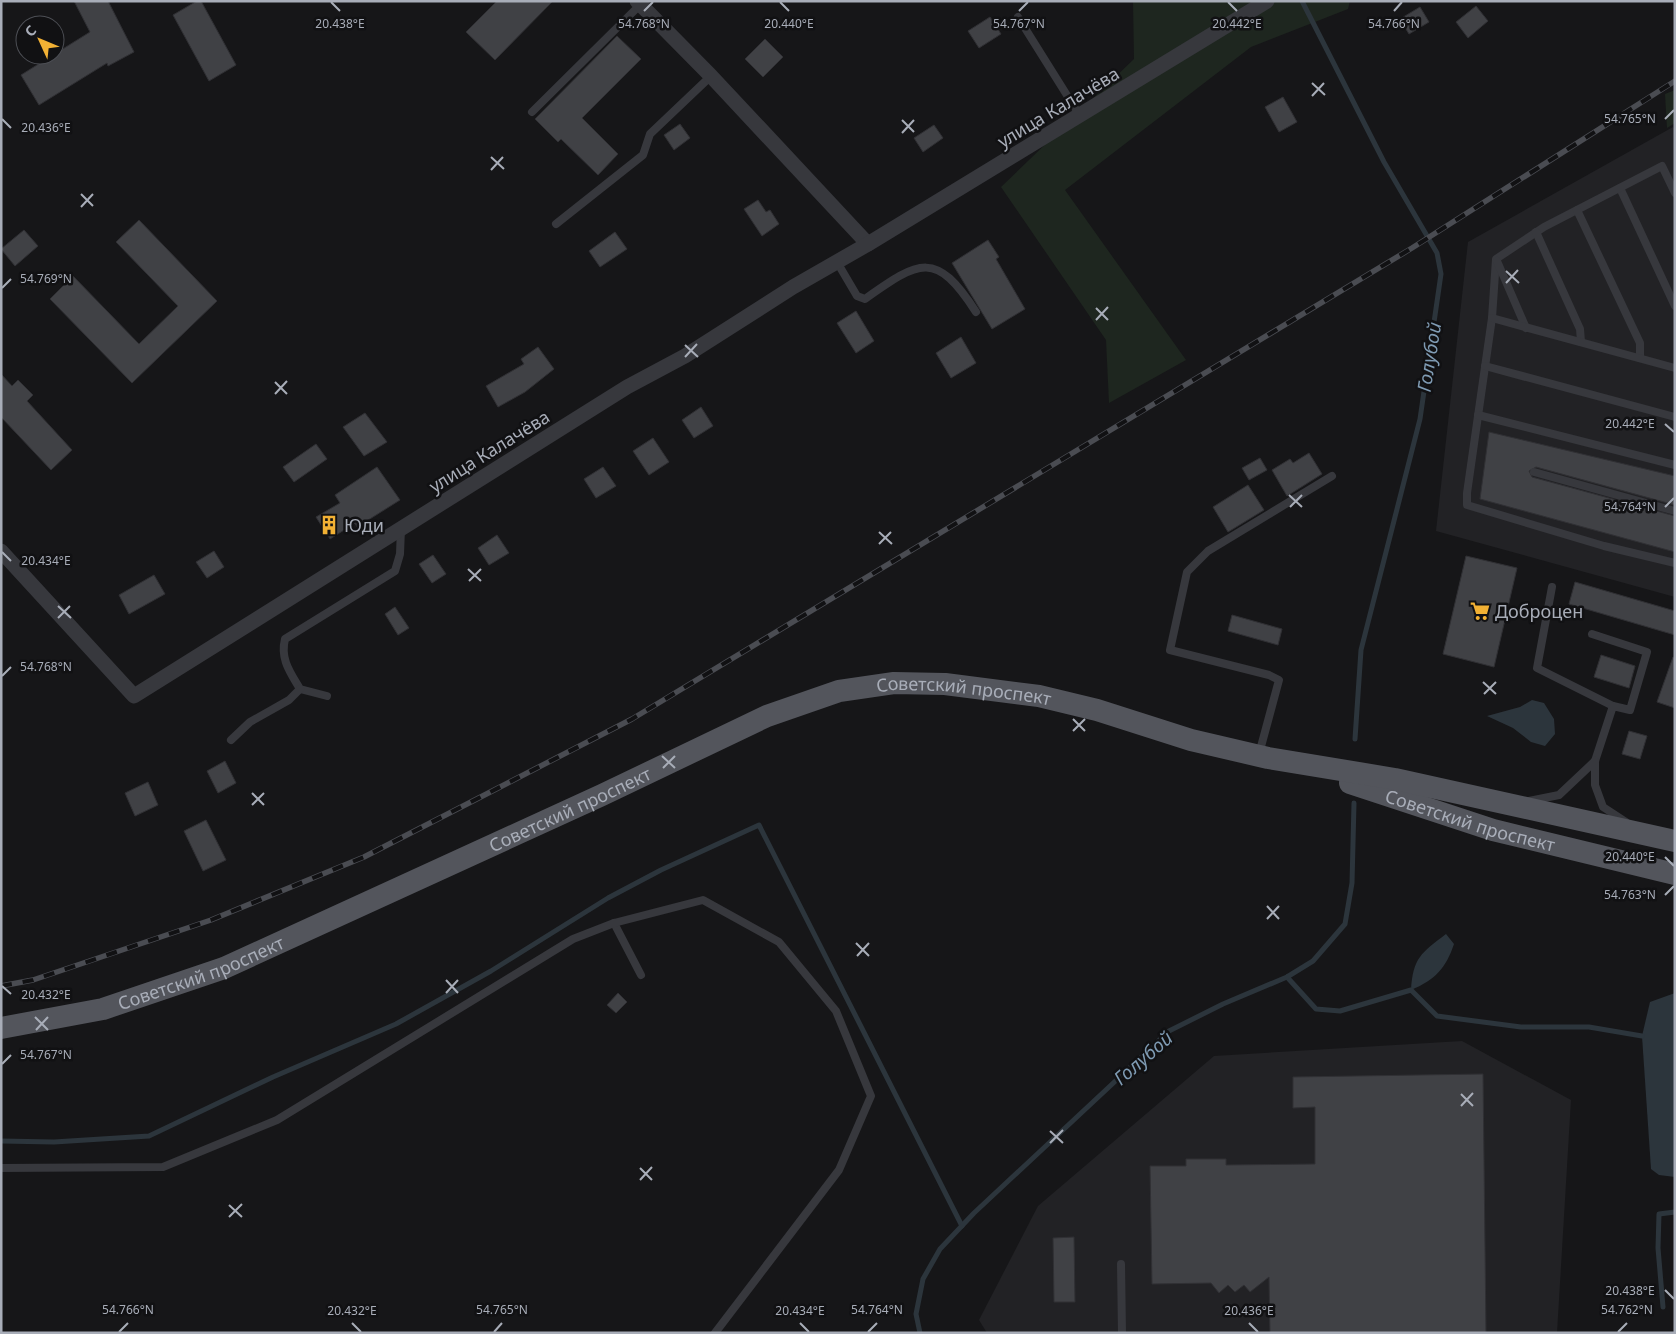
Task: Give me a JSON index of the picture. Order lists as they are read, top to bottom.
{
  "streets": {
    "main road": ["Советский проспект"],
    "street": ["улица Калачёва"]
  },
  "water": ["Голубой"],
  "places": {
    "building": ["Юди"],
    "supermarket": ["Доброцен"]
  },
  "north": "top left",
  "coordinates": [
    "20.438°E",
    "20.440°E",
    "20.442°E",
    "54.768°N",
    "54.767°N",
    "54.766°N",
    "54.765°N",
    "20.436°E",
    "54.769°N",
    "54.764°N",
    "20.434°E",
    "54.763°N",
    "20.432°E",
    "54.762°N"
  ]
}
